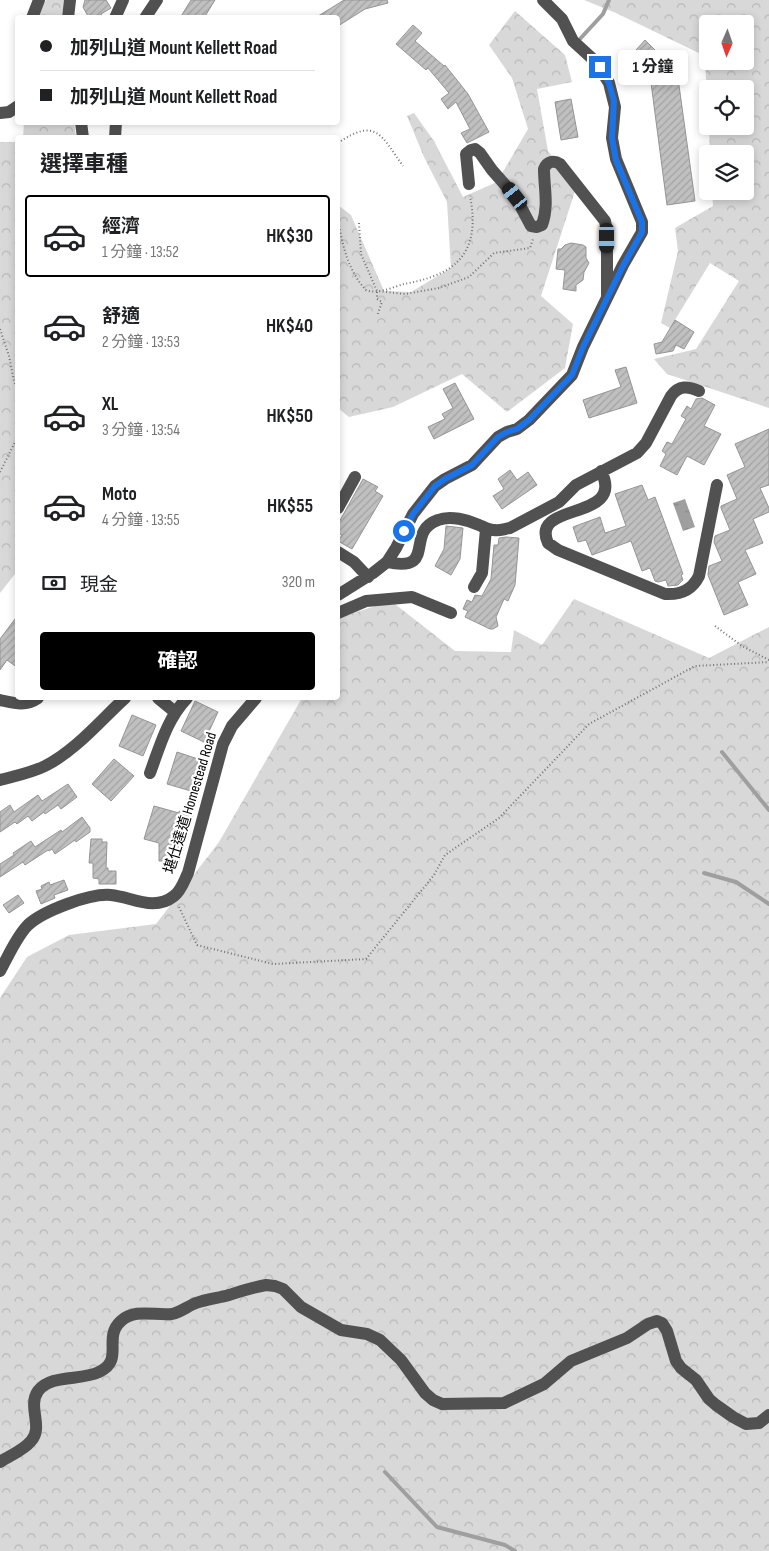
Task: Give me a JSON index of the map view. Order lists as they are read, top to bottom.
{
  "streets": {
    "street": ["堪仕達道 Homestead Road"]
  },
  "north": "bottom",
  "page": {
    "banner": ["加列山道 Mount Kellett Road", "加列山道 Mount Kellett Road"],
    "bubble": "1 分鐘",
    "heading": "選擇車種",
    "list": [
      {
        "name": "經濟",
        "note": "1 分鐘 · 13:52",
        "value": "HK$30"
      },
      {
        "name": "舒適",
        "note": "2 分鐘 · 13:53",
        "value": "HK$40"
      },
      {
        "name": "XL",
        "note": "3 分鐘 · 13:54",
        "value": "HK$50"
      },
      {
        "name": "Moto",
        "note": "4 分鐘 · 13:55",
        "value": "HK$55"
      }
    ],
    "pay": ["現金", "320 m"],
    "buttons": "確認"
  }
}
